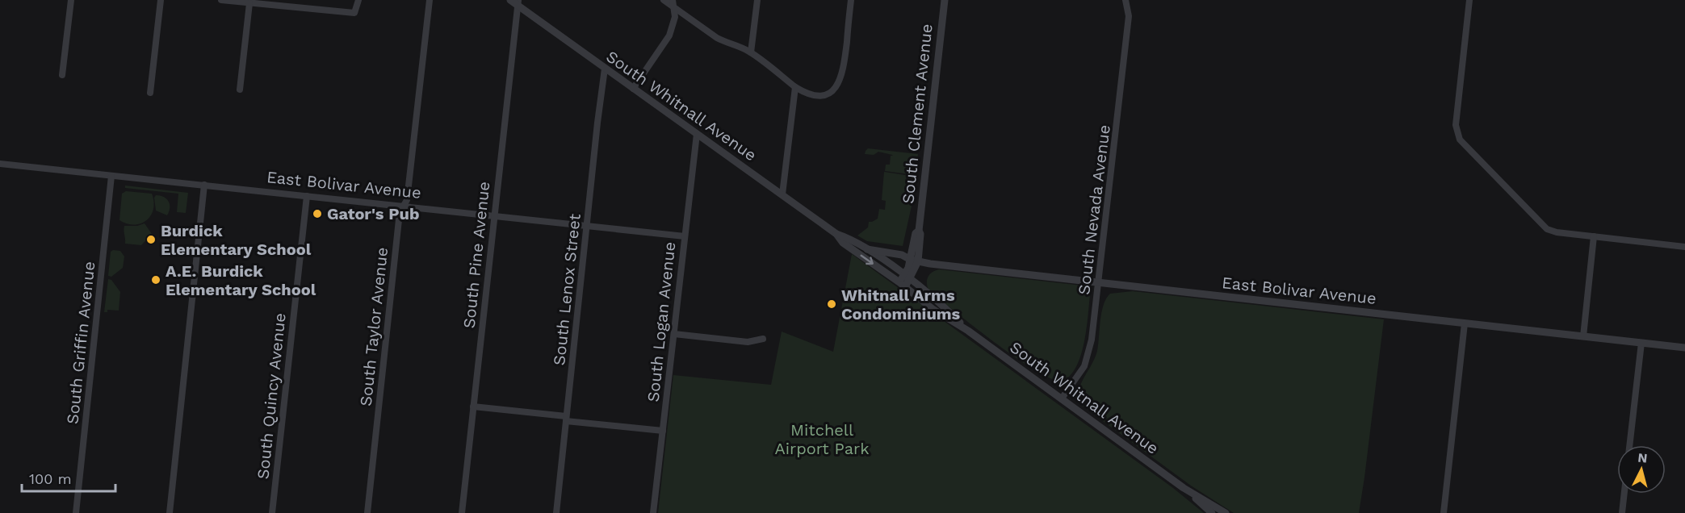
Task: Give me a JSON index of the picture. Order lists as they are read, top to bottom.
{
  "streets": {
    "street": [
      "South Whitnall Avenue",
      "South Clement Avenue",
      "East Bolivar Avenue",
      "South Nevada Avenue",
      "South Pine Avenue",
      "South Lenox Street",
      "South Logan Avenue",
      "South Taylor Avenue",
      "South Griffin Avenue",
      "South Quincy Avenue"
    ]
  },
  "crossings": [
    ["South Whitnall Avenue", "South Clement Avenue"],
    ["South Whitnall Avenue", "East Bolivar Avenue"],
    ["South Whitnall Avenue", "South Nevada Avenue"],
    ["South Whitnall Avenue", "South Pine Avenue"],
    ["South Whitnall Avenue", "South Lenox Street"],
    ["South Whitnall Avenue", "South Logan Avenue"],
    ["South Clement Avenue", "East Bolivar Avenue"],
    ["East Bolivar Avenue", "South Nevada Avenue"],
    ["East Bolivar Avenue", "South Pine Avenue"],
    ["East Bolivar Avenue", "South Lenox Street"],
    ["East Bolivar Avenue", "South Logan Avenue"],
    ["East Bolivar Avenue", "South Taylor Avenue"],
    ["East Bolivar Avenue", "South Griffin Avenue"],
    ["East Bolivar Avenue", "South Quincy Avenue"]
  ],
  "parks": ["Mitchell Airport Park"],
  "places": [
    "Gator's Pub",
    "Burdick Elementary School",
    "A.E. Burdick Elementary School",
    "Whitnall Arms Condominiums"
  ],
  "scale_bar": "100 m",
  "north": "top"
}
